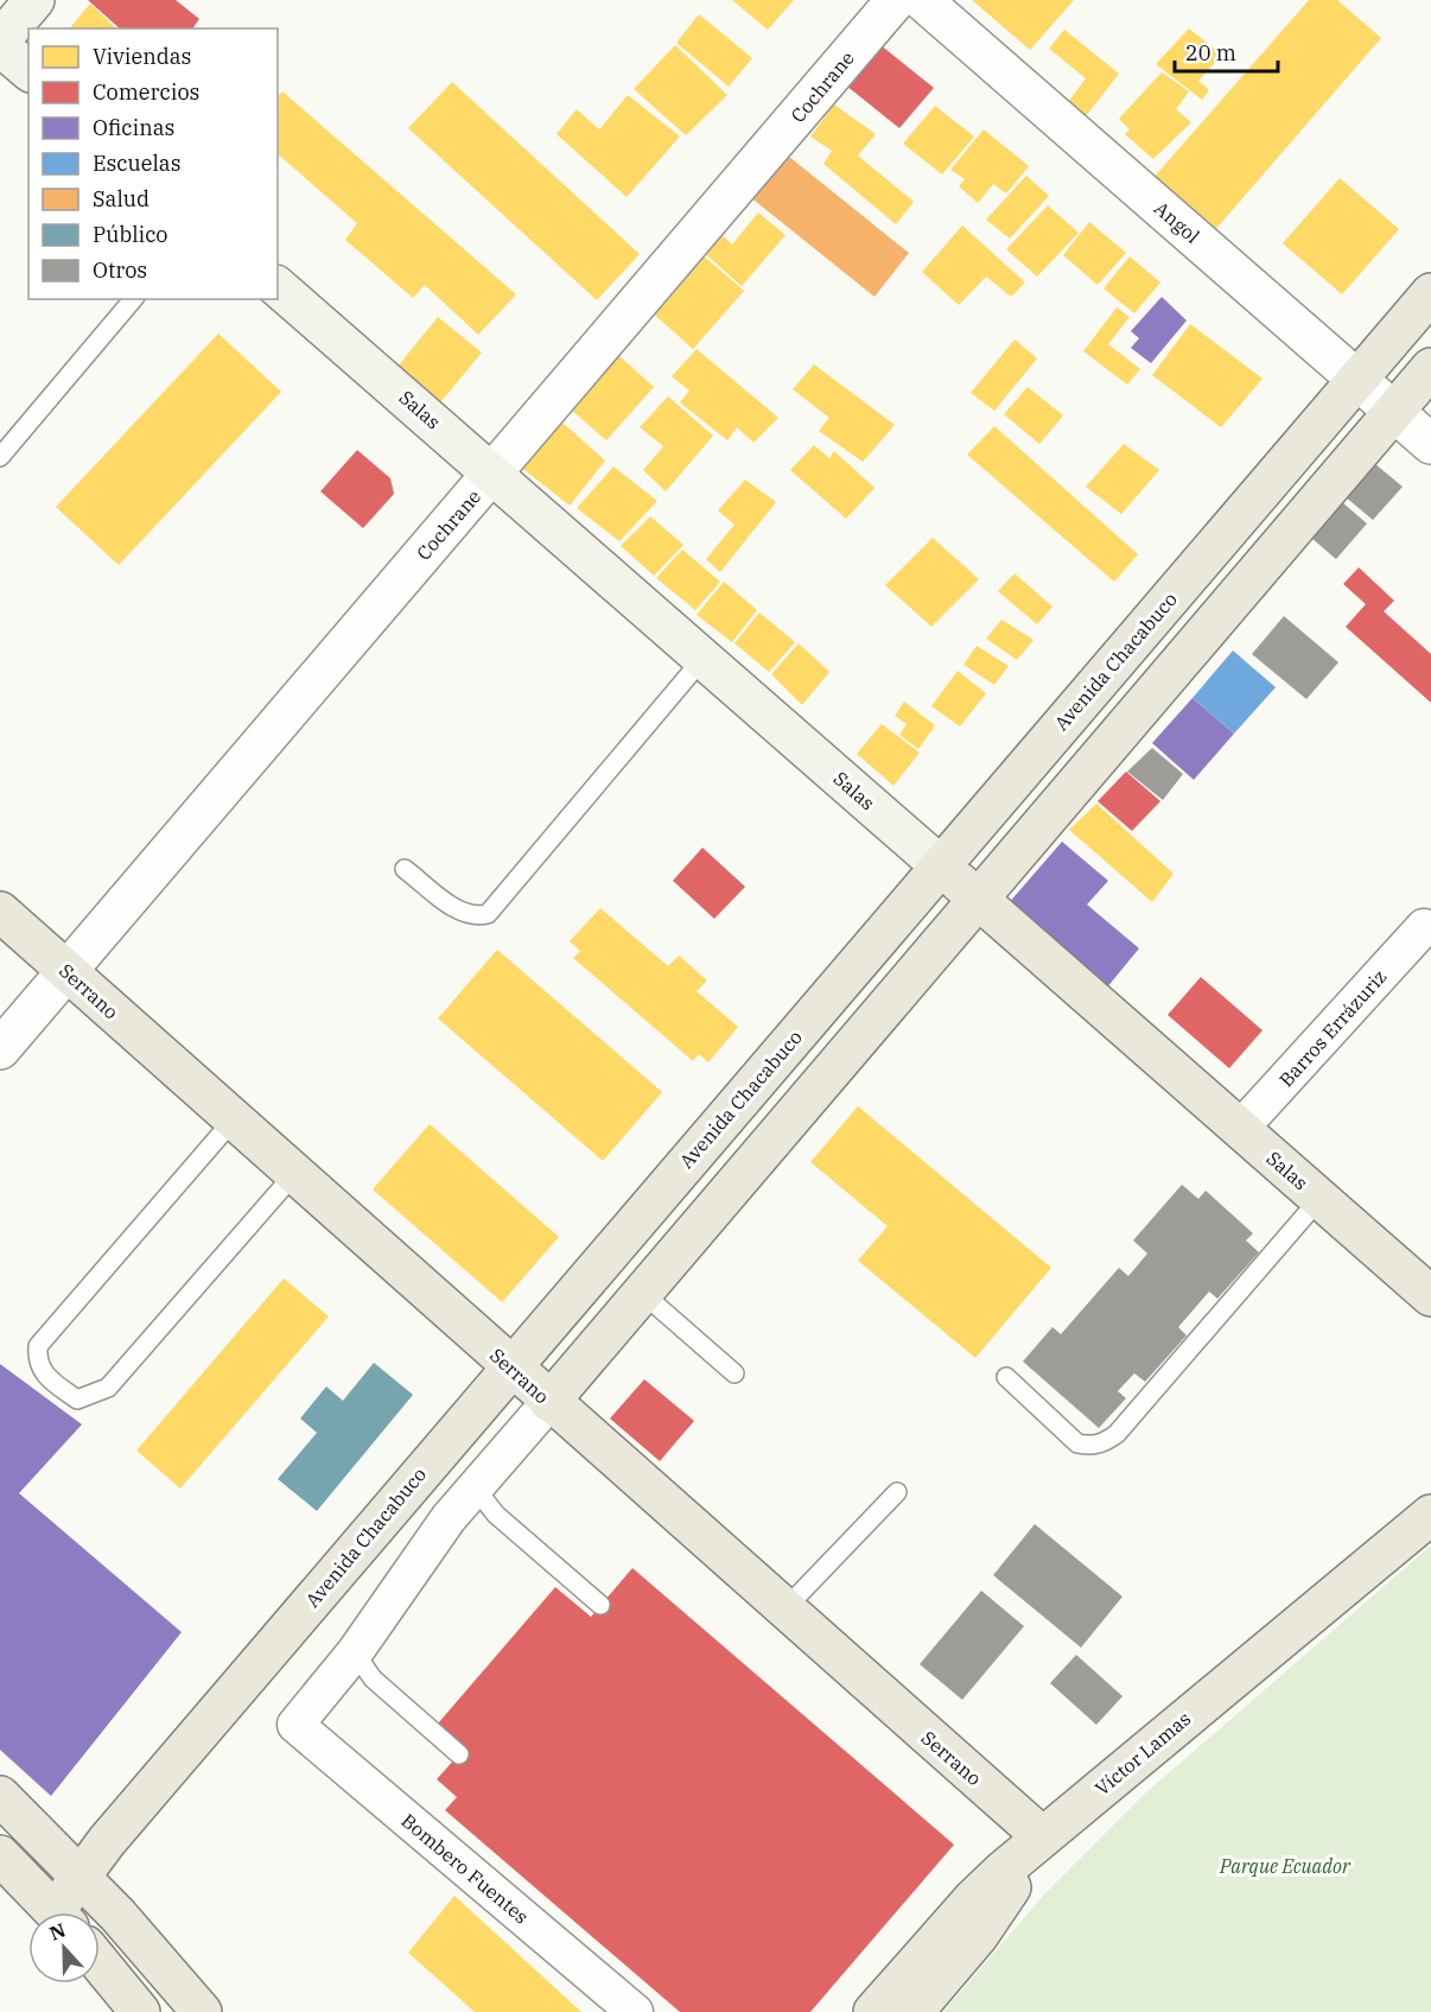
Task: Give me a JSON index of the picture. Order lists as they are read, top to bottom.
{
  "streets": {
    "main road": [
      "Salas",
      "Avenida Chacabuco",
      "Serrano",
      "Víctor Lamas"
    ],
    "street": [
      "Cochrane",
      "Angol",
      "Barros Errázuriz",
      "Bombero Fuentes"
    ]
  },
  "crossings": [
    ["Cochrane", "Salas"],
    ["Cochrane", "Serrano"],
    ["Angol", "Avenida Chacabuco"],
    ["Salas", "Avenida Chacabuco"],
    ["Salas", "Barros Errázuriz"],
    ["Avenida Chacabuco", "Serrano"],
    ["Serrano", "Víctor Lamas"]
  ],
  "parks": ["Parque Ecuador"],
  "legend": [
    "Viviendas",
    "Comercios",
    "Oficinas",
    "Escuelas",
    "Salud",
    "Público",
    "Otros"
  ],
  "scale_bar": "20 m",
  "north": "top"
}
